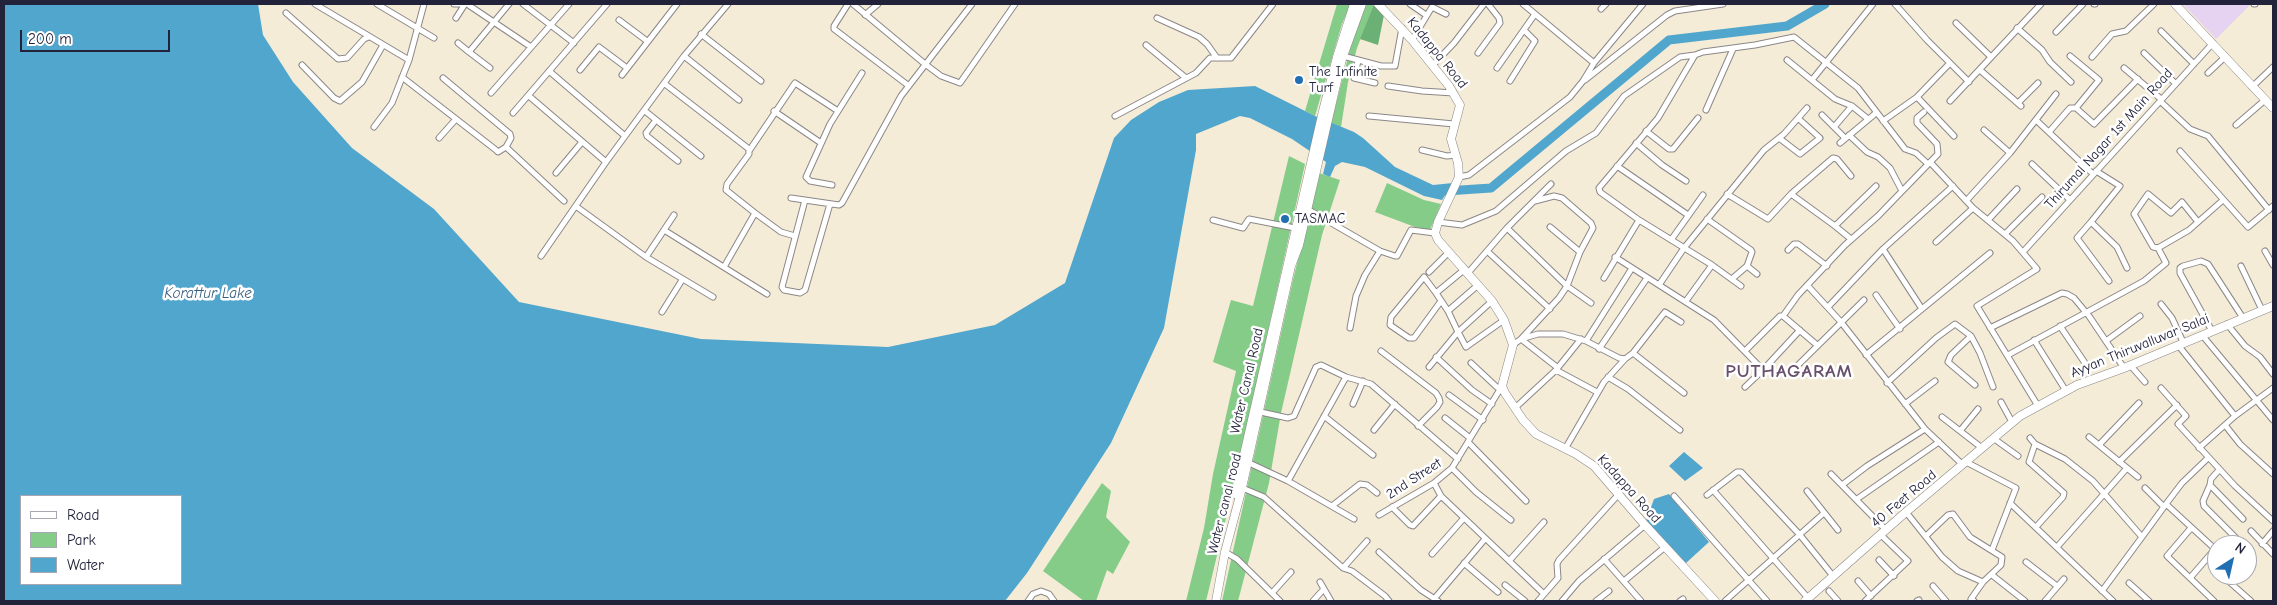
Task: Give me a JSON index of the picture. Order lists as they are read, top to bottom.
{
  "streets": {
    "main road": [
      "Kadappa Road",
      "Ayyan Thiruvalluvar Salai",
      "Water Canal Road",
      "40 Feet Road",
      "Water canal road"
    ],
    "street": ["Thirumal Nagar 1st Main Road", "2nd Street"]
  },
  "crossings": [
    ["Kadappa Road", "2nd Street"],
    ["Ayyan Thiruvalluvar Salai", "40 Feet Road"],
    ["Water Canal Road", "Water canal road"]
  ],
  "districts": ["PUTHAGARAM"],
  "water": ["Korattur Lake"],
  "places": ["The Infinite Turf", "TASMAC"],
  "legend": ["Road", "Park", "Water"],
  "scale_bar": "200 m",
  "north": "top right"
}
